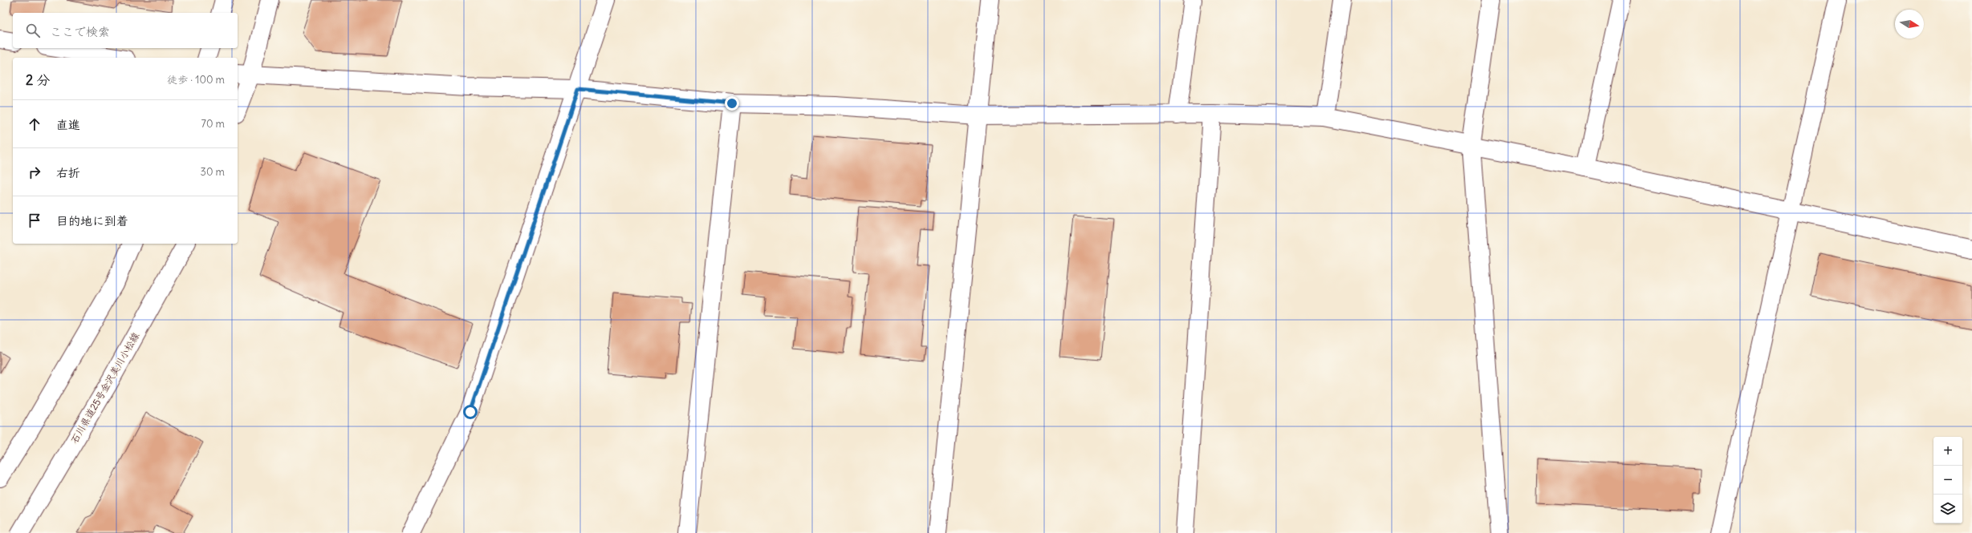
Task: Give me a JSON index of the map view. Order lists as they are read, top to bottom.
{
  "streets": {
    "street": ["石川県道25号金沢美川小松線"]
  },
  "north": "right",
  "page": {
    "search": "ここで検索",
    "heading": ["2 分", "徒歩 · 100 m"],
    "list": [
      ["直進", "70 m"],
      ["右折", "30 m"],
      "目的地に到着"
    ],
    "map_buttons": ["+", "−"]
  }
}
